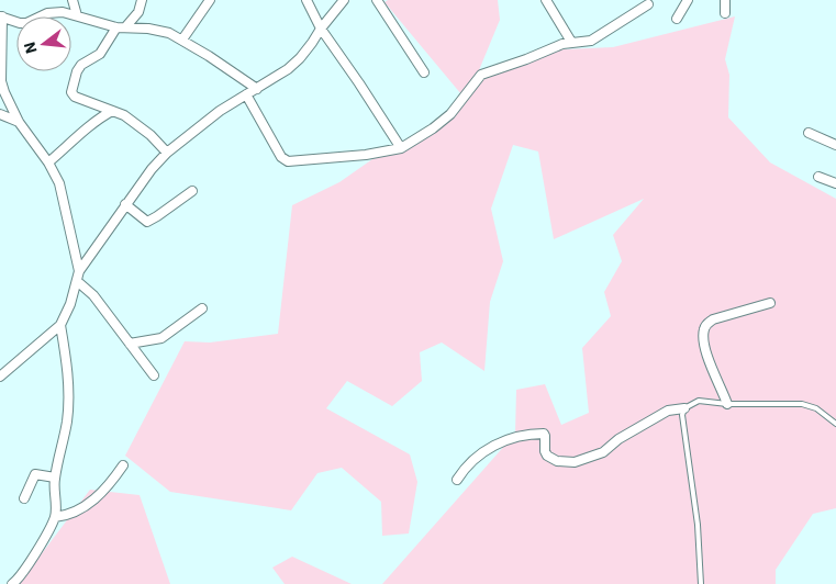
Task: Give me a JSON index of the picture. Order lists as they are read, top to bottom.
{
  "north": "left"
}
